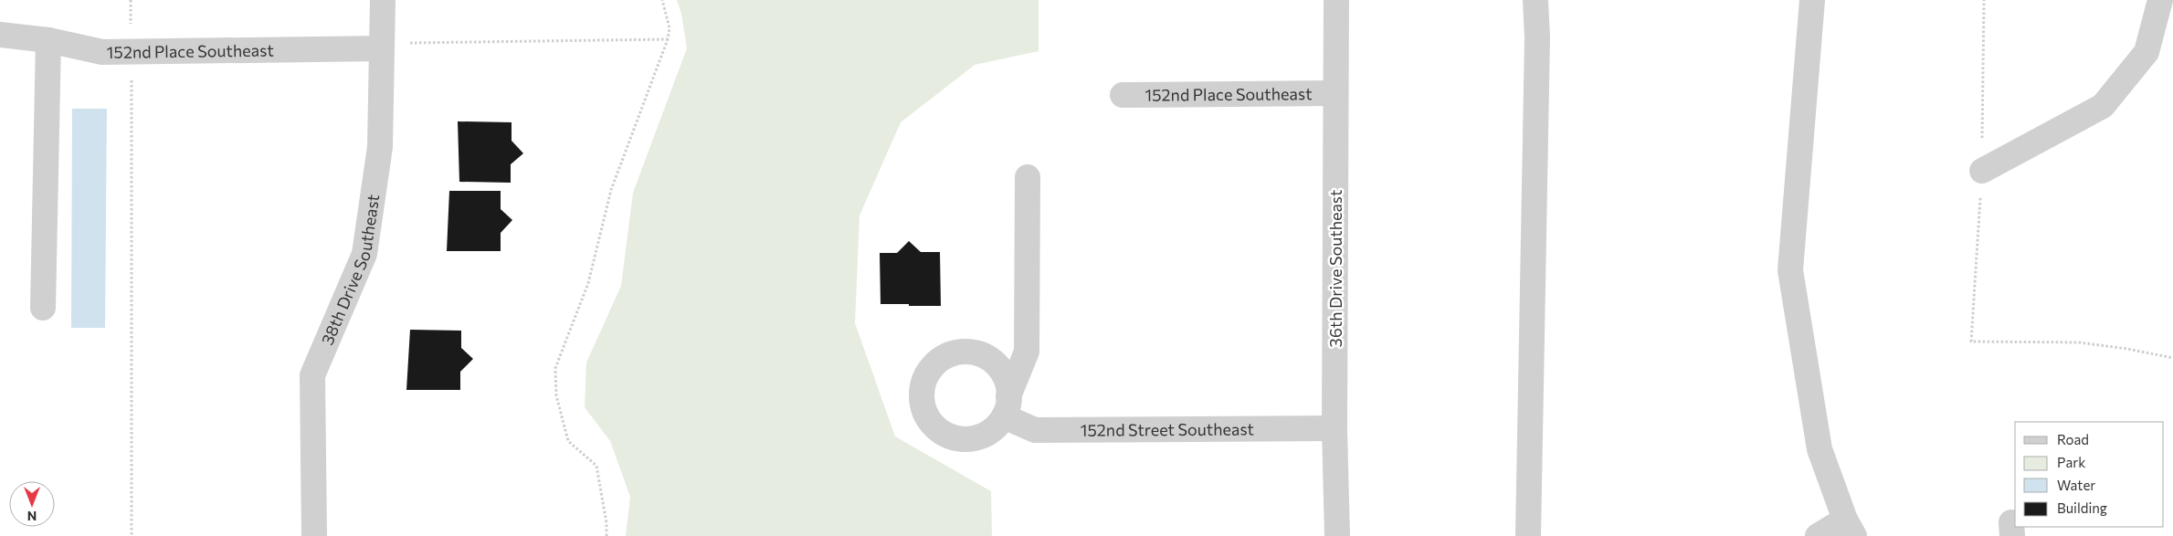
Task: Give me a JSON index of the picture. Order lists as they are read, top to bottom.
{
  "streets": {
    "street": [
      "152nd Place Southeast",
      "38th Drive Southeast",
      "36th Drive Southeast",
      "152nd Street Southeast"
    ]
  },
  "crossings": [
    ["152nd Place Southeast", "38th Drive Southeast"],
    ["152nd Place Southeast", "36th Drive Southeast"],
    ["36th Drive Southeast", "152nd Street Southeast"]
  ],
  "legend": [
    "Road",
    "Park",
    "Water",
    "Building"
  ],
  "north": "bottom"
}
